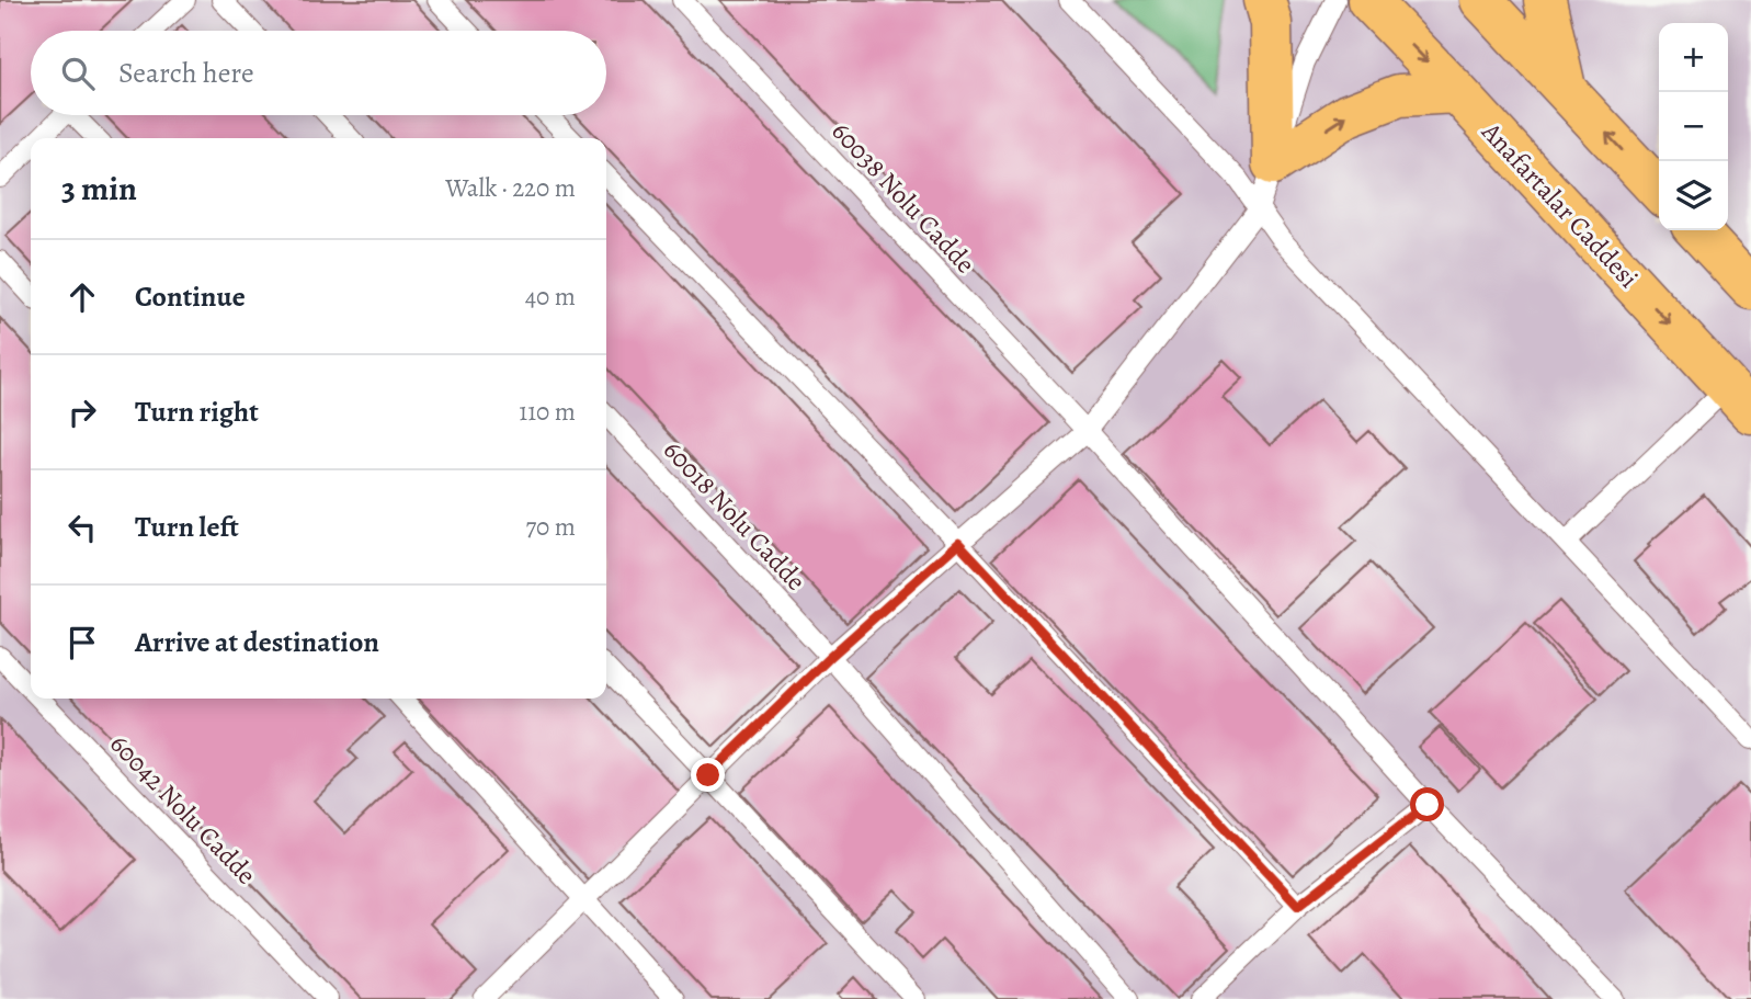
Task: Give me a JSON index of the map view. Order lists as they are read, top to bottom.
{
  "streets": {
    "main road": ["Anafartalar Caddesi"],
    "lane": ["60038 Nolu Cadde", "60018 Nolu Cadde", "60042 Nolu Cadde"]
  },
  "page": {
    "map_buttons": ["+", "−"],
    "search": "Search here",
    "heading": ["3 min", "Walk · 220 m"],
    "list": [
      ["Continue", "40 m"],
      ["Turn right", "110 m"],
      ["Turn left", "70 m"],
      "Arrive at destination"
    ]
  }
}
